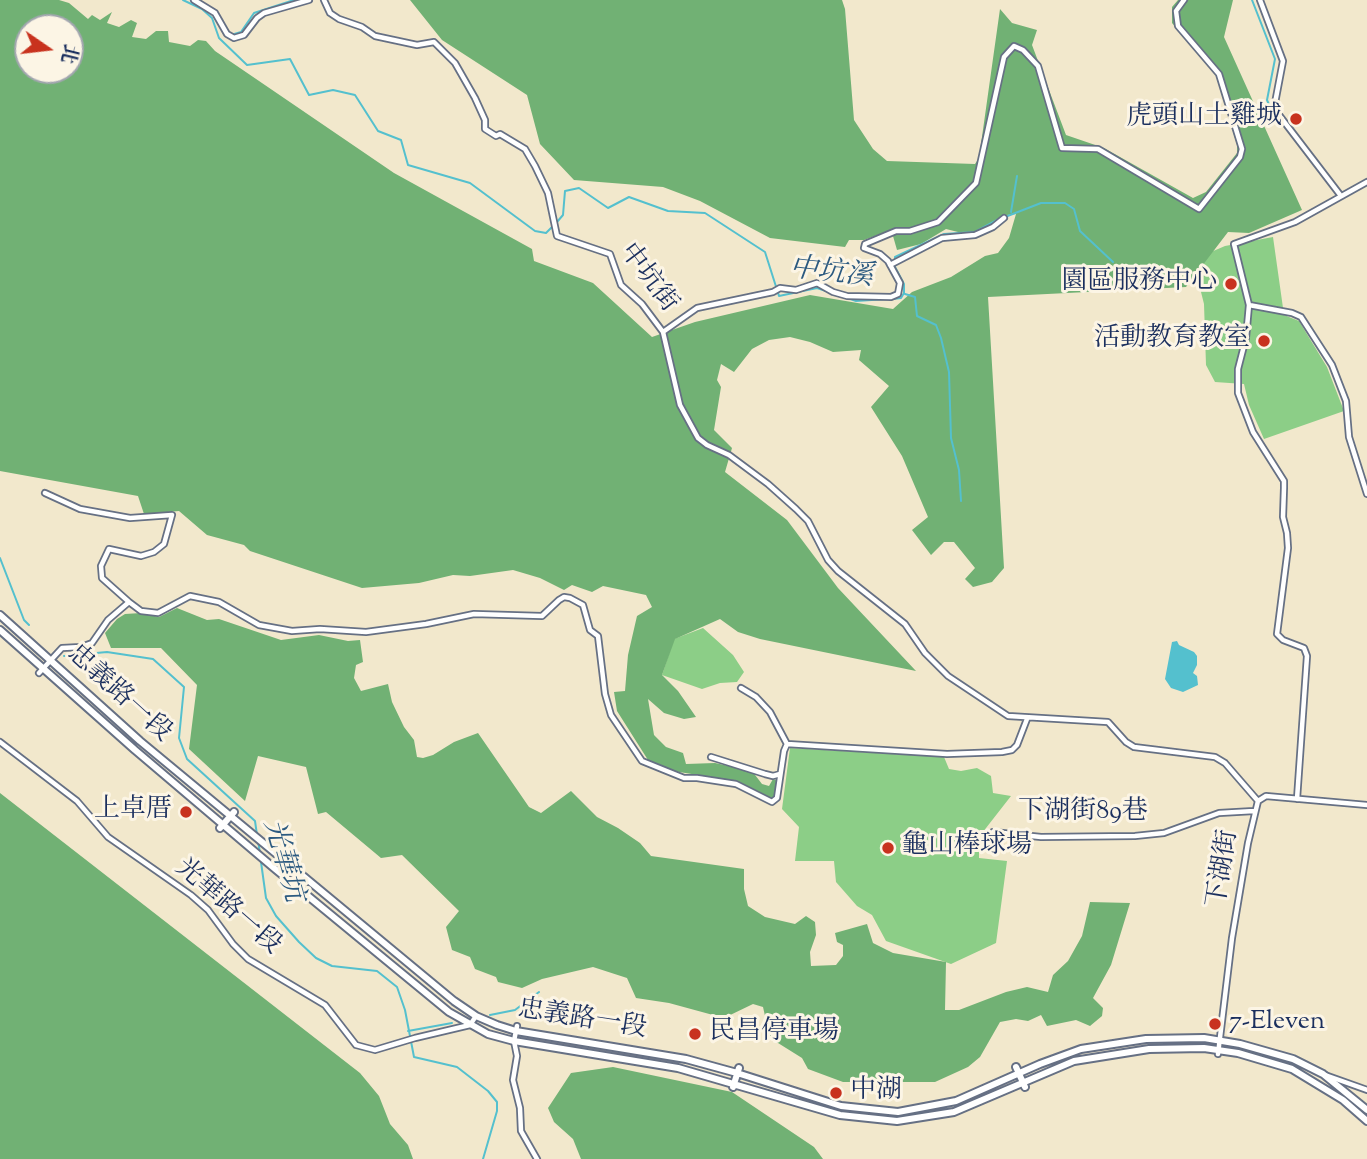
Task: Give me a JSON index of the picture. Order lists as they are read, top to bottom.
{
  "streets": {
    "main road": ["忠義路一段"],
    "street": [
      "中坑街",
      "下湖街89巷",
      "下湖街",
      "光華路一段"
    ]
  },
  "crossings": [
    ["忠義路一段", "下湖街"],
    ["忠義路一段", "光華路一段"],
    ["下湖街89巷", "下湖街"]
  ],
  "water": ["中坑溪", "光華坑"],
  "places": [
    "虎頭山土雞城",
    "園區服務中心",
    "活動教育教室",
    "上卓厝",
    "龜山棒球場",
    "7-Eleven",
    "民昌停車場",
    "中湖"
  ],
  "north": "right"
}
